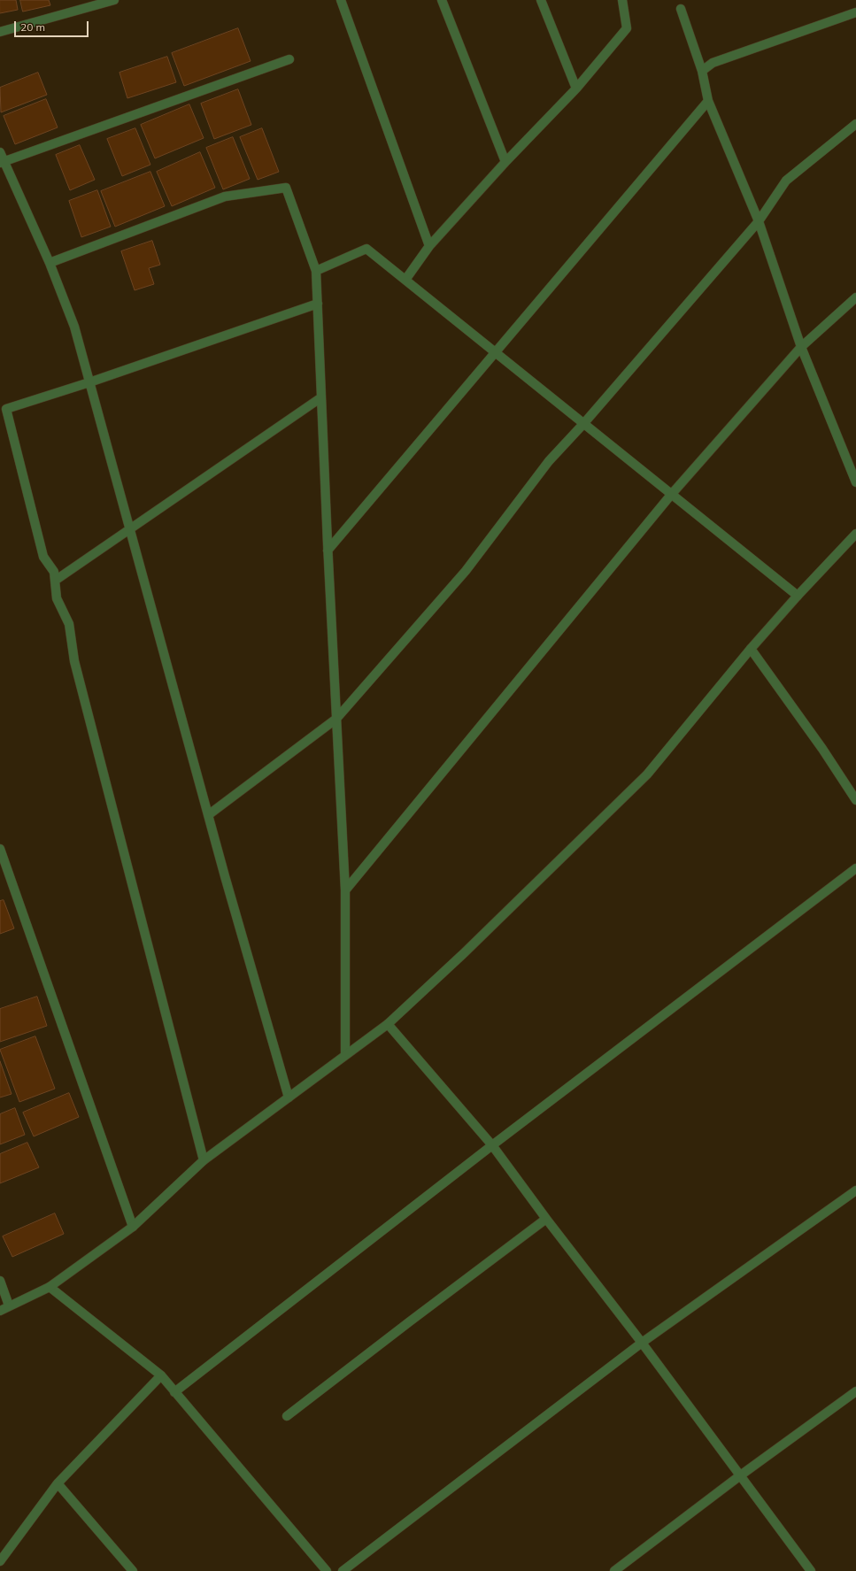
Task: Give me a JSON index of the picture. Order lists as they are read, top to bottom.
{
  "scale_bar": "20 m"
}
